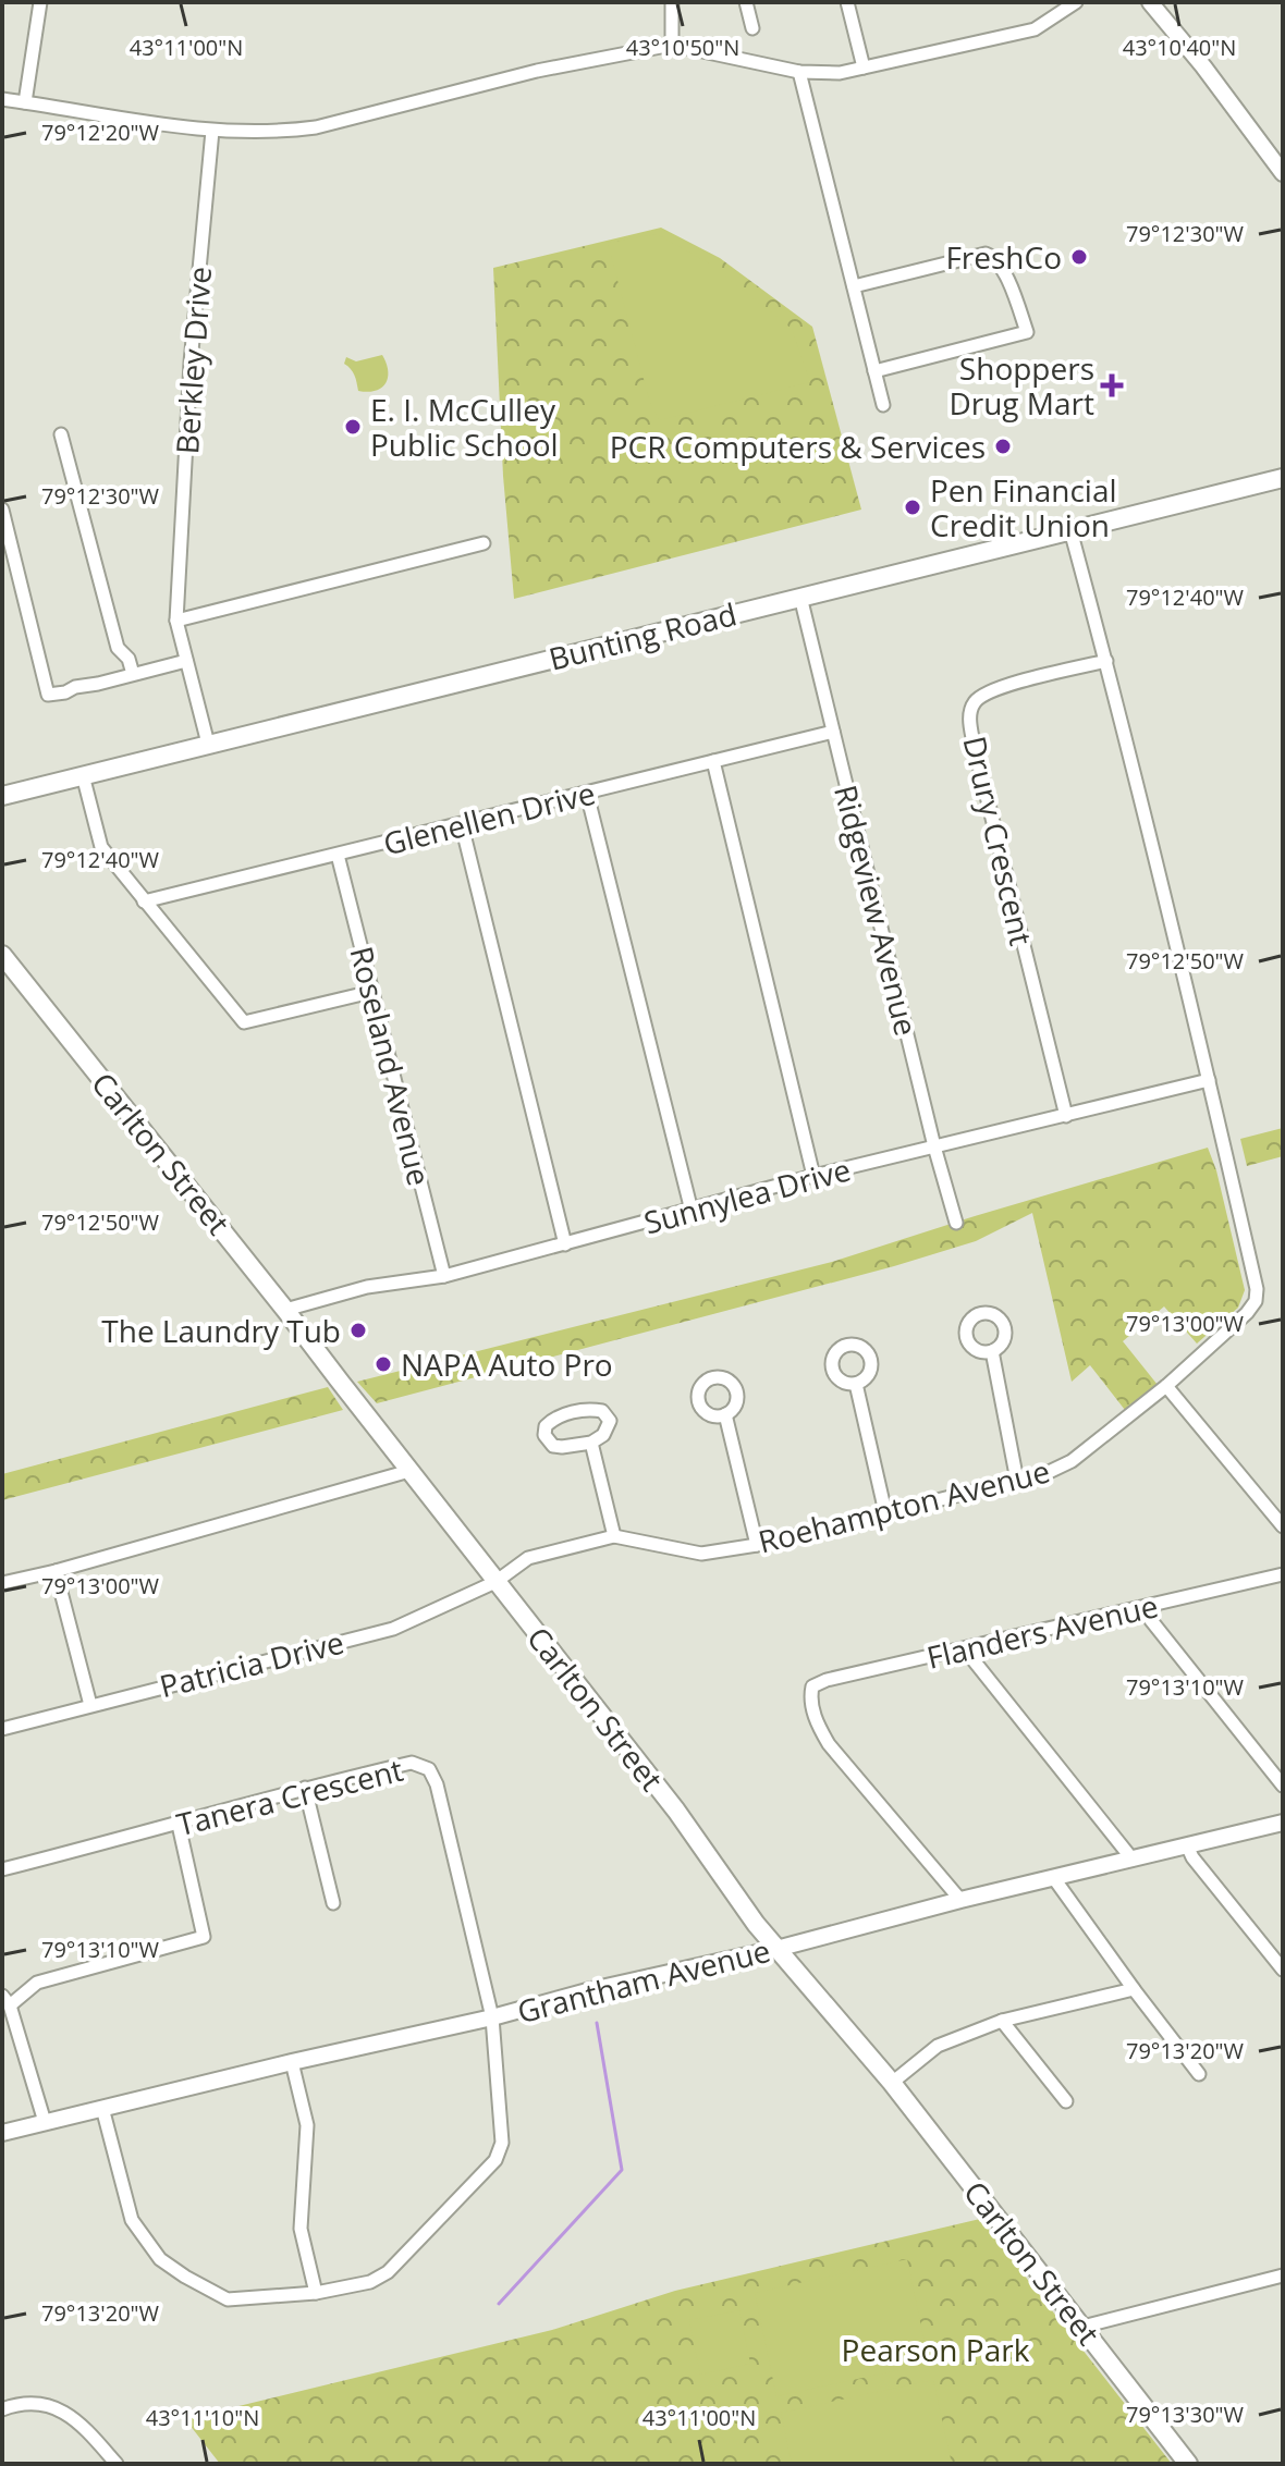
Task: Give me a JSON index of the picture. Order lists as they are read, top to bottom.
{
  "streets": {
    "main road": ["Bunting Road", "Carlton Street"],
    "street": [
      "Berkley Drive",
      "Glenellen Drive",
      "Drury Crescent",
      "Ridgeview Avenue",
      "Roseland Avenue",
      "Sunnylea Drive",
      "Roehampton Avenue",
      "Flanders Avenue",
      "Patricia Drive",
      "Tanera Crescent",
      "Grantham Avenue"
    ]
  },
  "crossings": [
    ["Berkley Drive", "Bunting Road"],
    ["Bunting Road", "Ridgeview Avenue"],
    ["Bunting Road", "Roehampton Avenue"],
    ["Glenellen Drive", "Ridgeview Avenue"],
    ["Glenellen Drive", "Roseland Avenue"],
    ["Drury Crescent", "Sunnylea Drive"],
    ["Drury Crescent", "Roehampton Avenue"],
    ["Ridgeview Avenue", "Sunnylea Drive"],
    ["Roseland Avenue", "Sunnylea Drive"],
    ["Carlton Street", "Sunnylea Drive"],
    ["Carlton Street", "Roehampton Avenue"],
    ["Carlton Street", "Patricia Drive"],
    ["Carlton Street", "Grantham Avenue"],
    ["Sunnylea Drive", "Roehampton Avenue"],
    ["Roehampton Avenue", "Patricia Drive"],
    ["Flanders Avenue", "Grantham Avenue"],
    ["Tanera Crescent", "Grantham Avenue"]
  ],
  "parks": ["Pearson Park"],
  "places": {
    "other": [
      "FreshCo",
      "E. I. McCulley Public School",
      "PCR Computers & Services",
      "Pen Financial Credit Union",
      "The Laundry Tub",
      "NAPA Auto Pro"
    ],
    "health": ["Shoppers Drug Mart"]
  },
  "coordinates": [
    "43°11'00\"N",
    "43°10'50\"N",
    "43°10'40\"N",
    "79°12'20\"W",
    "79°12'30\"W",
    "79°12'40\"W",
    "79°12'50\"W",
    "79°13'00\"W",
    "79°13'10\"W",
    "79°13'20\"W",
    "79°13'30\"W",
    "43°11'10\"N"
  ]
}
